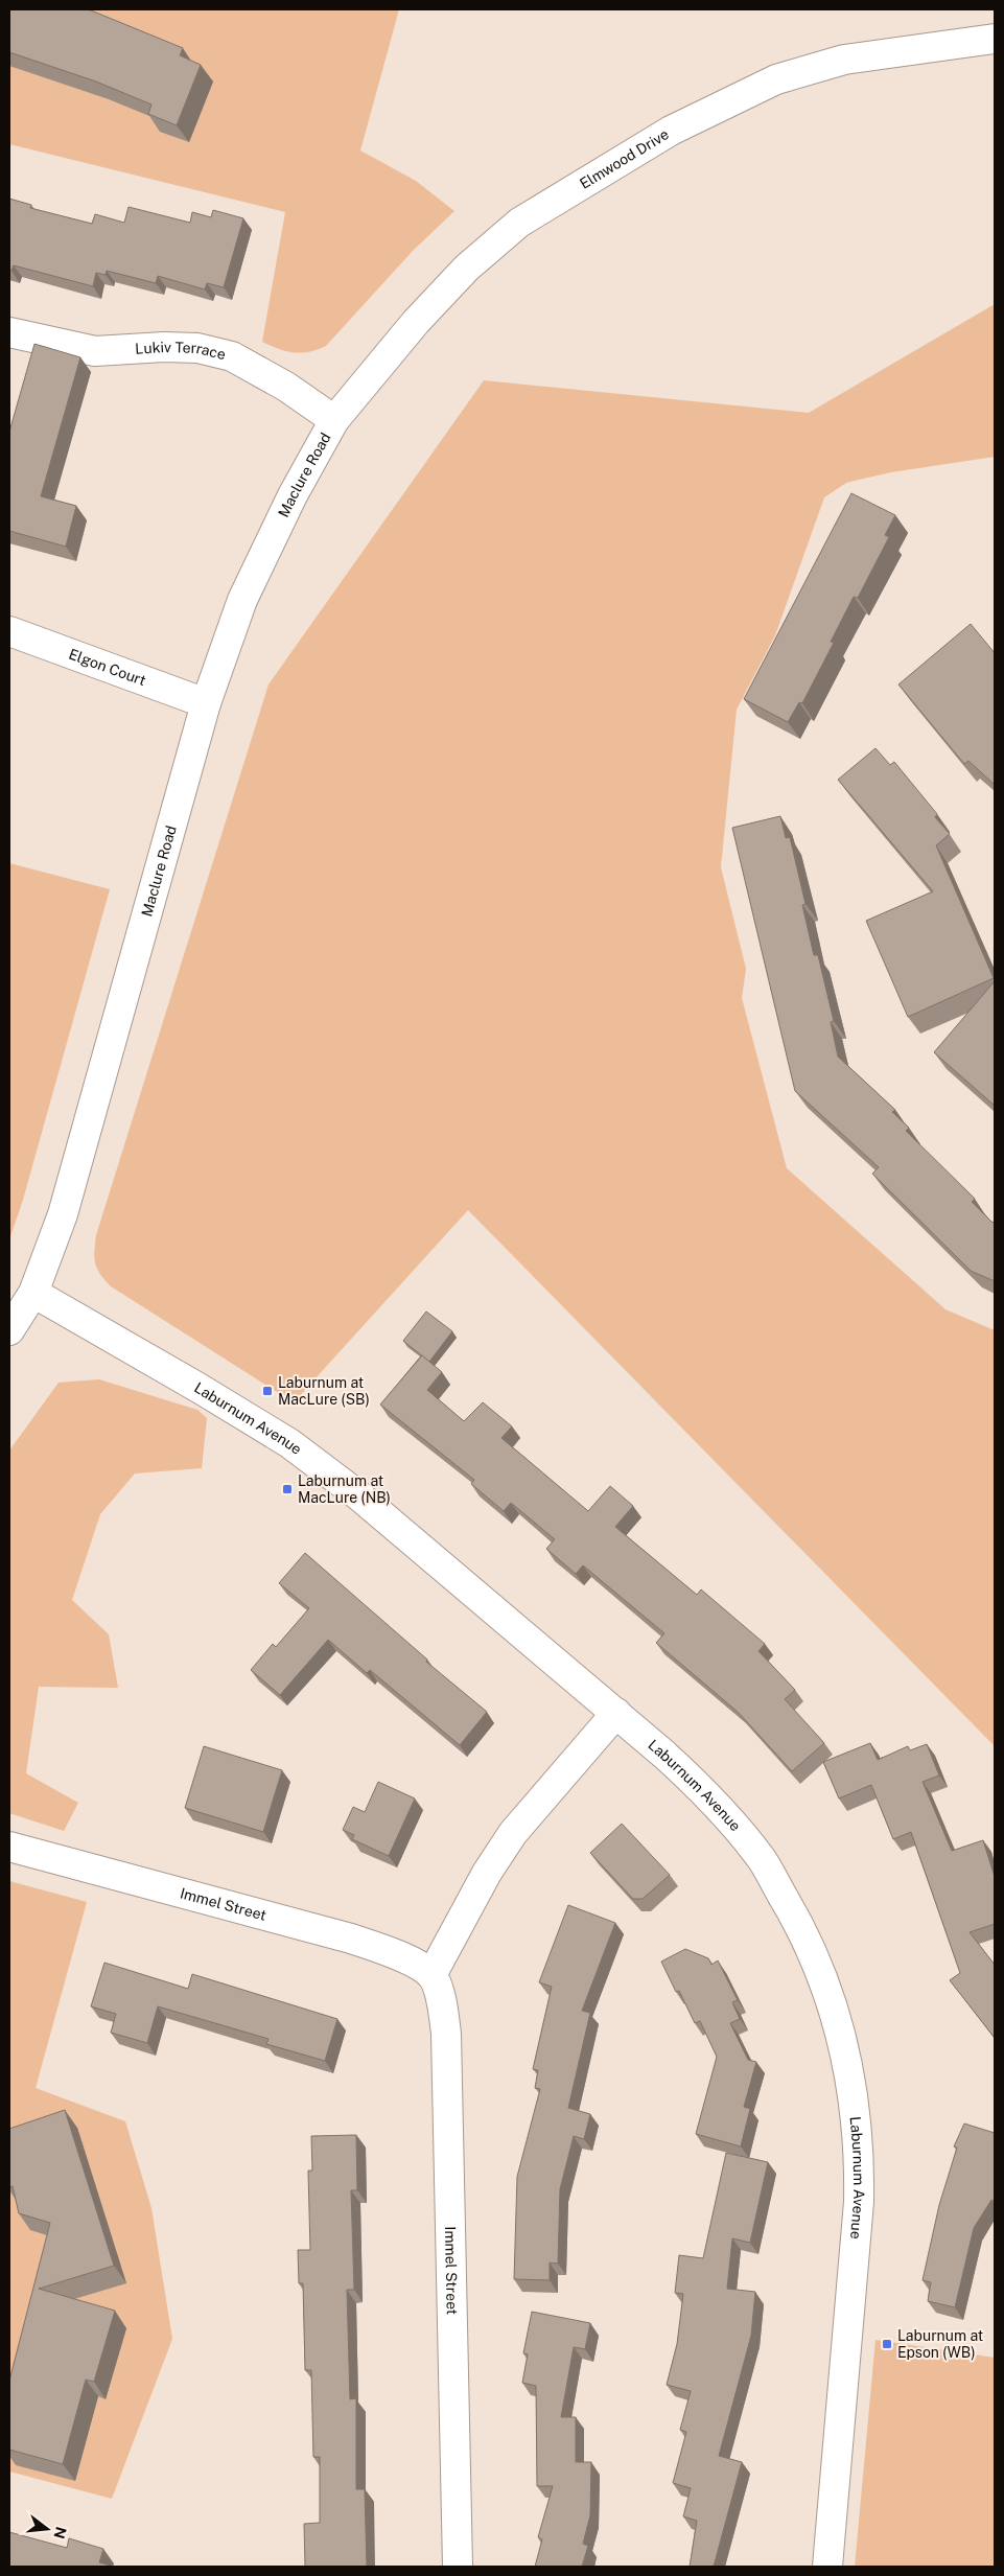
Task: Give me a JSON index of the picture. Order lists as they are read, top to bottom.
{
  "streets": {
    "street": [
      "Elmwood Drive",
      "Lukiv Terrace",
      "Maclure Road",
      "Elgon Court",
      "Laburnum Avenue",
      "Immel Street"
    ]
  },
  "crossings": [
    ["Elmwood Drive", "Lukiv Terrace"],
    ["Elmwood Drive", "Maclure Road"],
    ["Lukiv Terrace", "Maclure Road"],
    ["Maclure Road", "Elgon Court"],
    ["Maclure Road", "Laburnum Avenue"]
  ],
  "places": {
    "transit": ["Laburnum at MacLure (SB)", "Laburnum at MacLure (NB)", "Laburnum at Epson (WB)"]
  },
  "north": "right"
}
